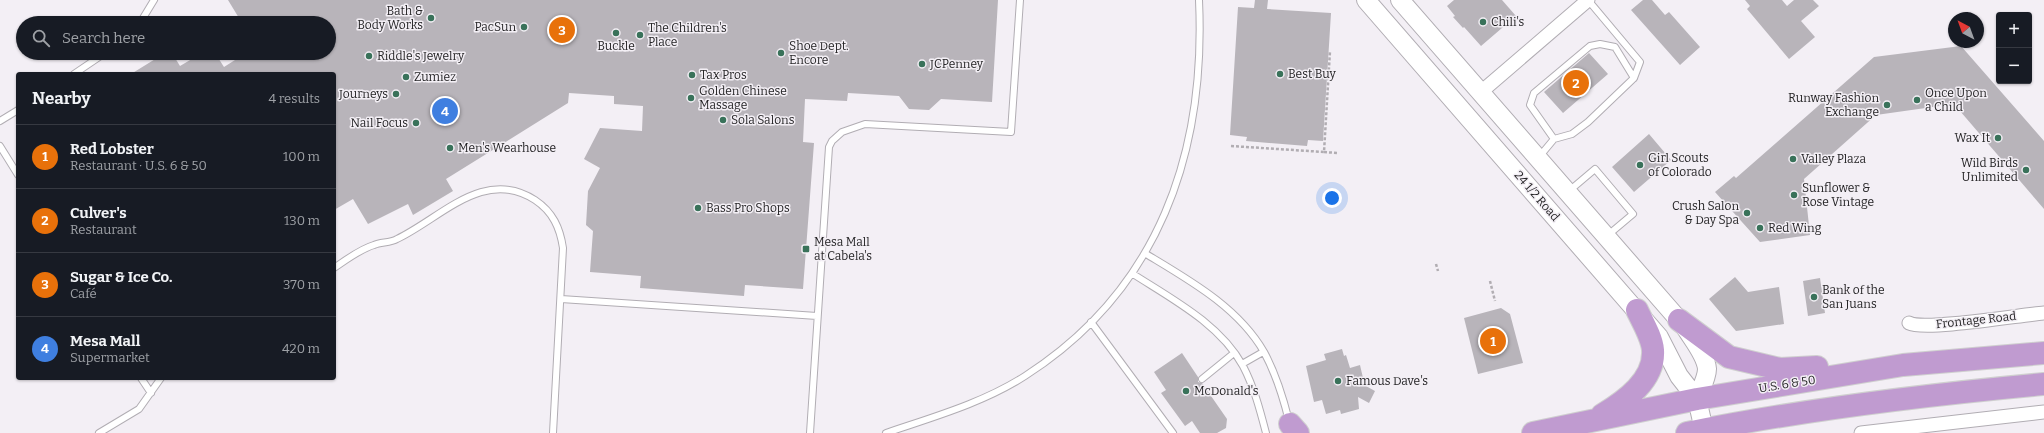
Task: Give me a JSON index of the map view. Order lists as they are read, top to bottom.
{
  "streets": {
    "highway": ["U.S. 6 & 50"],
    "main road": ["24 1/2 Road"],
    "street": ["Frontage Road"]
  },
  "crossings": [
    ["24 1/2 Road", "U.S. 6 & 50"]
  ],
  "places": {
    "other": [
      "Bath & Body Works",
      "Chili's",
      "PacSun",
      "Buckle",
      "The Children's Place",
      "Shoe Dept. Encore",
      "Riddle's Jewelry",
      "JCPenney",
      "Best Buy",
      "Tax Pros",
      "Zumiez",
      "Journeys",
      "Golden Chinese Massage",
      "Once Upon a Child",
      "Runway Fashion Exchange",
      "Sola Salons",
      "Nail Focus",
      "Wax It",
      "Men's Wearhouse",
      "Valley Plaza",
      "Girl Scouts of Colorado",
      "Wild Birds Unlimited",
      "Sunflower & Rose Vintage",
      "Bass Pro Shops",
      "Crush Salon & Day Spa",
      "Red Wing",
      "Bank of the San Juans",
      "Famous Dave's",
      "McDonald's"
    ],
    "transit": ["Mesa Mall at Cabela's"]
  },
  "north": "top left",
  "page": {
    "map_buttons": ["+", "−"],
    "pins": [
      "3",
      "2",
      "4",
      "1"
    ],
    "search": "Search here",
    "heading": ["Nearby", "4 results"],
    "list": [
      {
        "mark": "1",
        "name": "Red Lobster",
        "note": "Restaurant · U.S. 6 & 50",
        "value": "100 m"
      },
      {
        "mark": "2",
        "name": "Culver's",
        "note": "Restaurant",
        "value": "130 m"
      },
      {
        "mark": "3",
        "name": "Sugar & Ice Co.",
        "note": "Café",
        "value": "370 m"
      },
      {
        "mark": "4",
        "name": "Mesa Mall",
        "note": "Supermarket",
        "value": "420 m"
      }
    ]
  }
}
